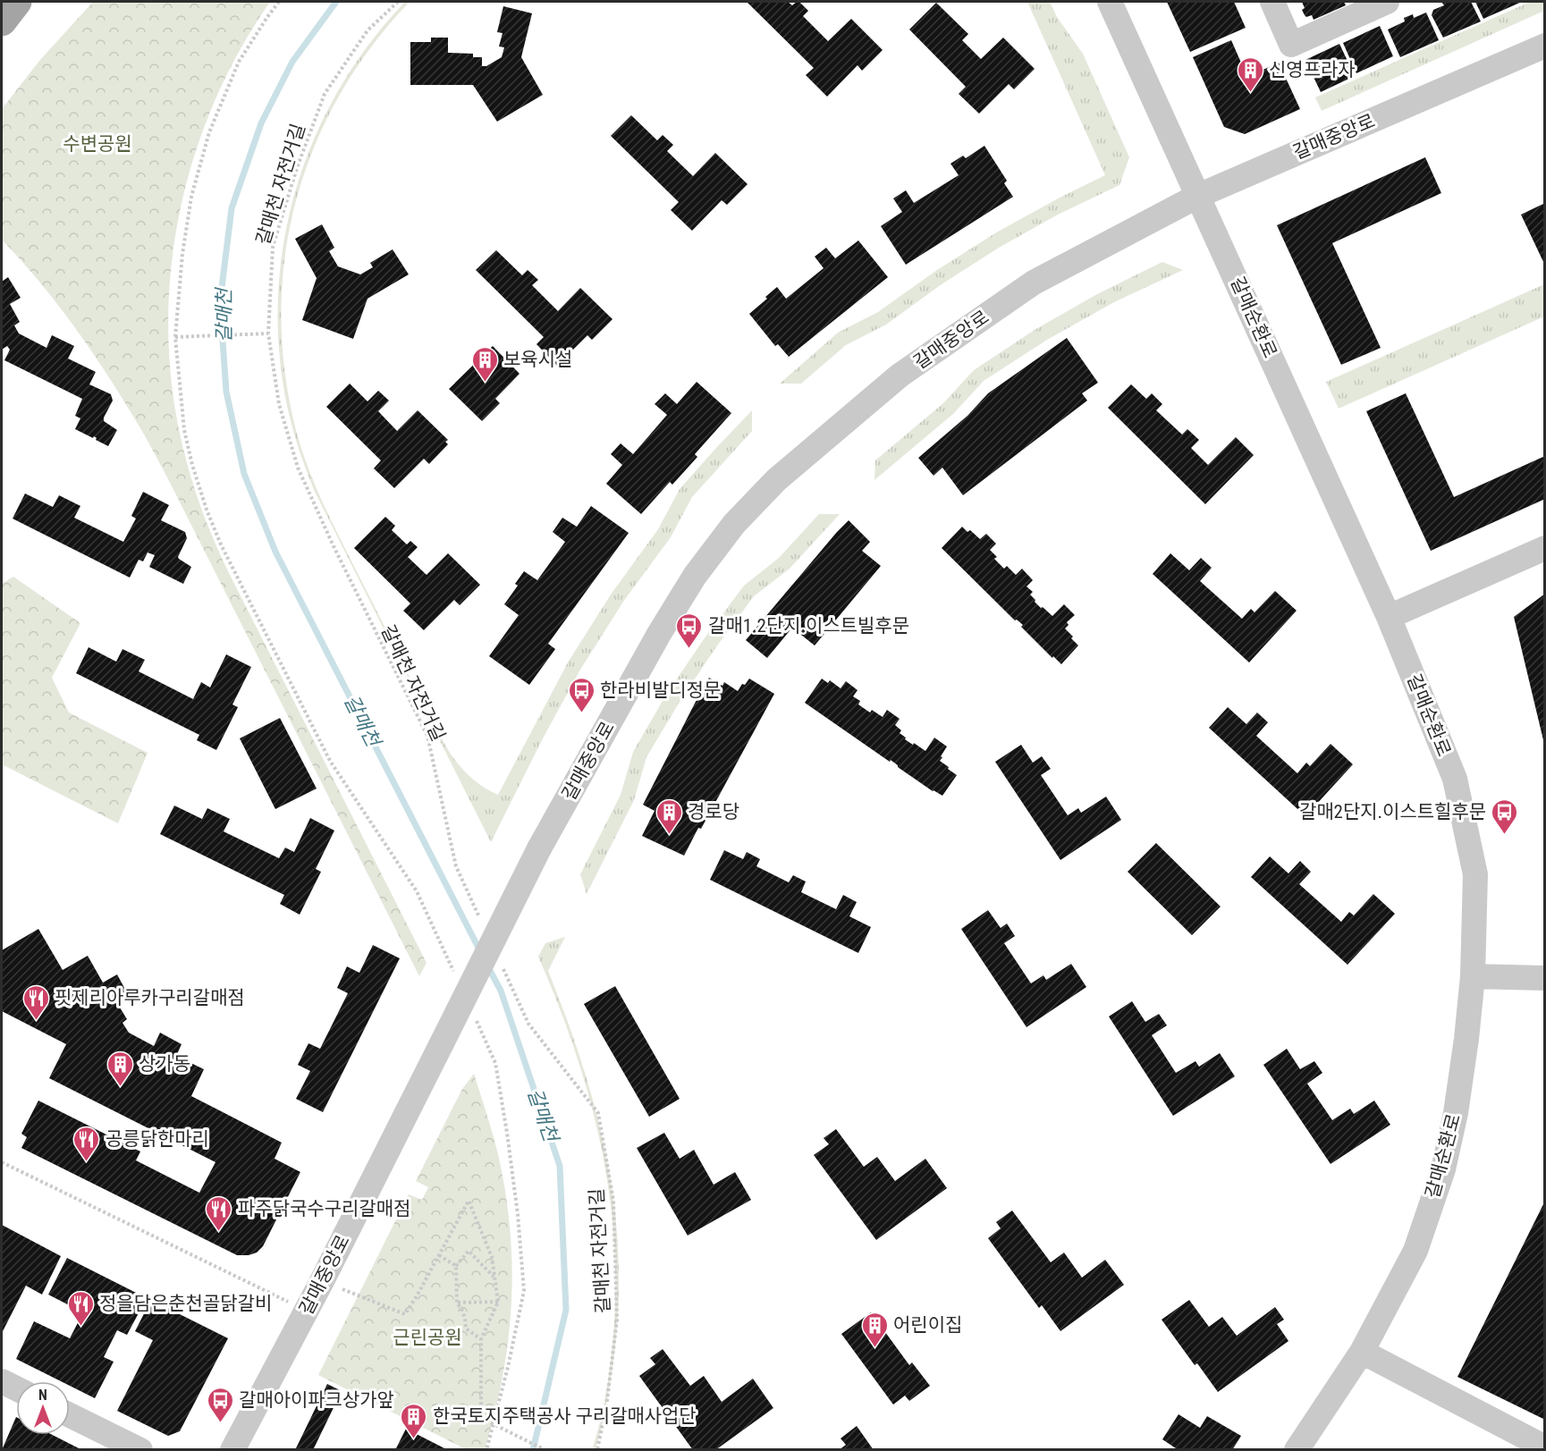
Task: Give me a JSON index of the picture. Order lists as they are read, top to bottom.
{
  "streets": {
    "street": ["갈매중앙로", "갈매순환로"],
    "path": ["갈매천 자전거길"]
  },
  "crossings": [
    ["갈매중앙로", "갈매순환로"]
  ],
  "water": ["갈매천"],
  "parks": ["수변공원", "근린공원"],
  "places": {
    "building": [
      "신영프라자",
      "보육시설",
      "경로당",
      "상가동",
      "어린이집",
      "한국토지주택공사 구리갈매사업단"
    ],
    "bus stop": [
      "갈매1.2단지.이스트빌후문",
      "한라비발디정문",
      "갈매2단지.이스트힐후문",
      "갈매아이파크상가앞"
    ],
    "restaurant": [
      "핏제리아루카구리갈매점",
      "공릉닭한마리",
      "파주닭국수구리갈매점",
      "정을담은춘천골닭갈비"
    ]
  },
  "north": "top"
}
